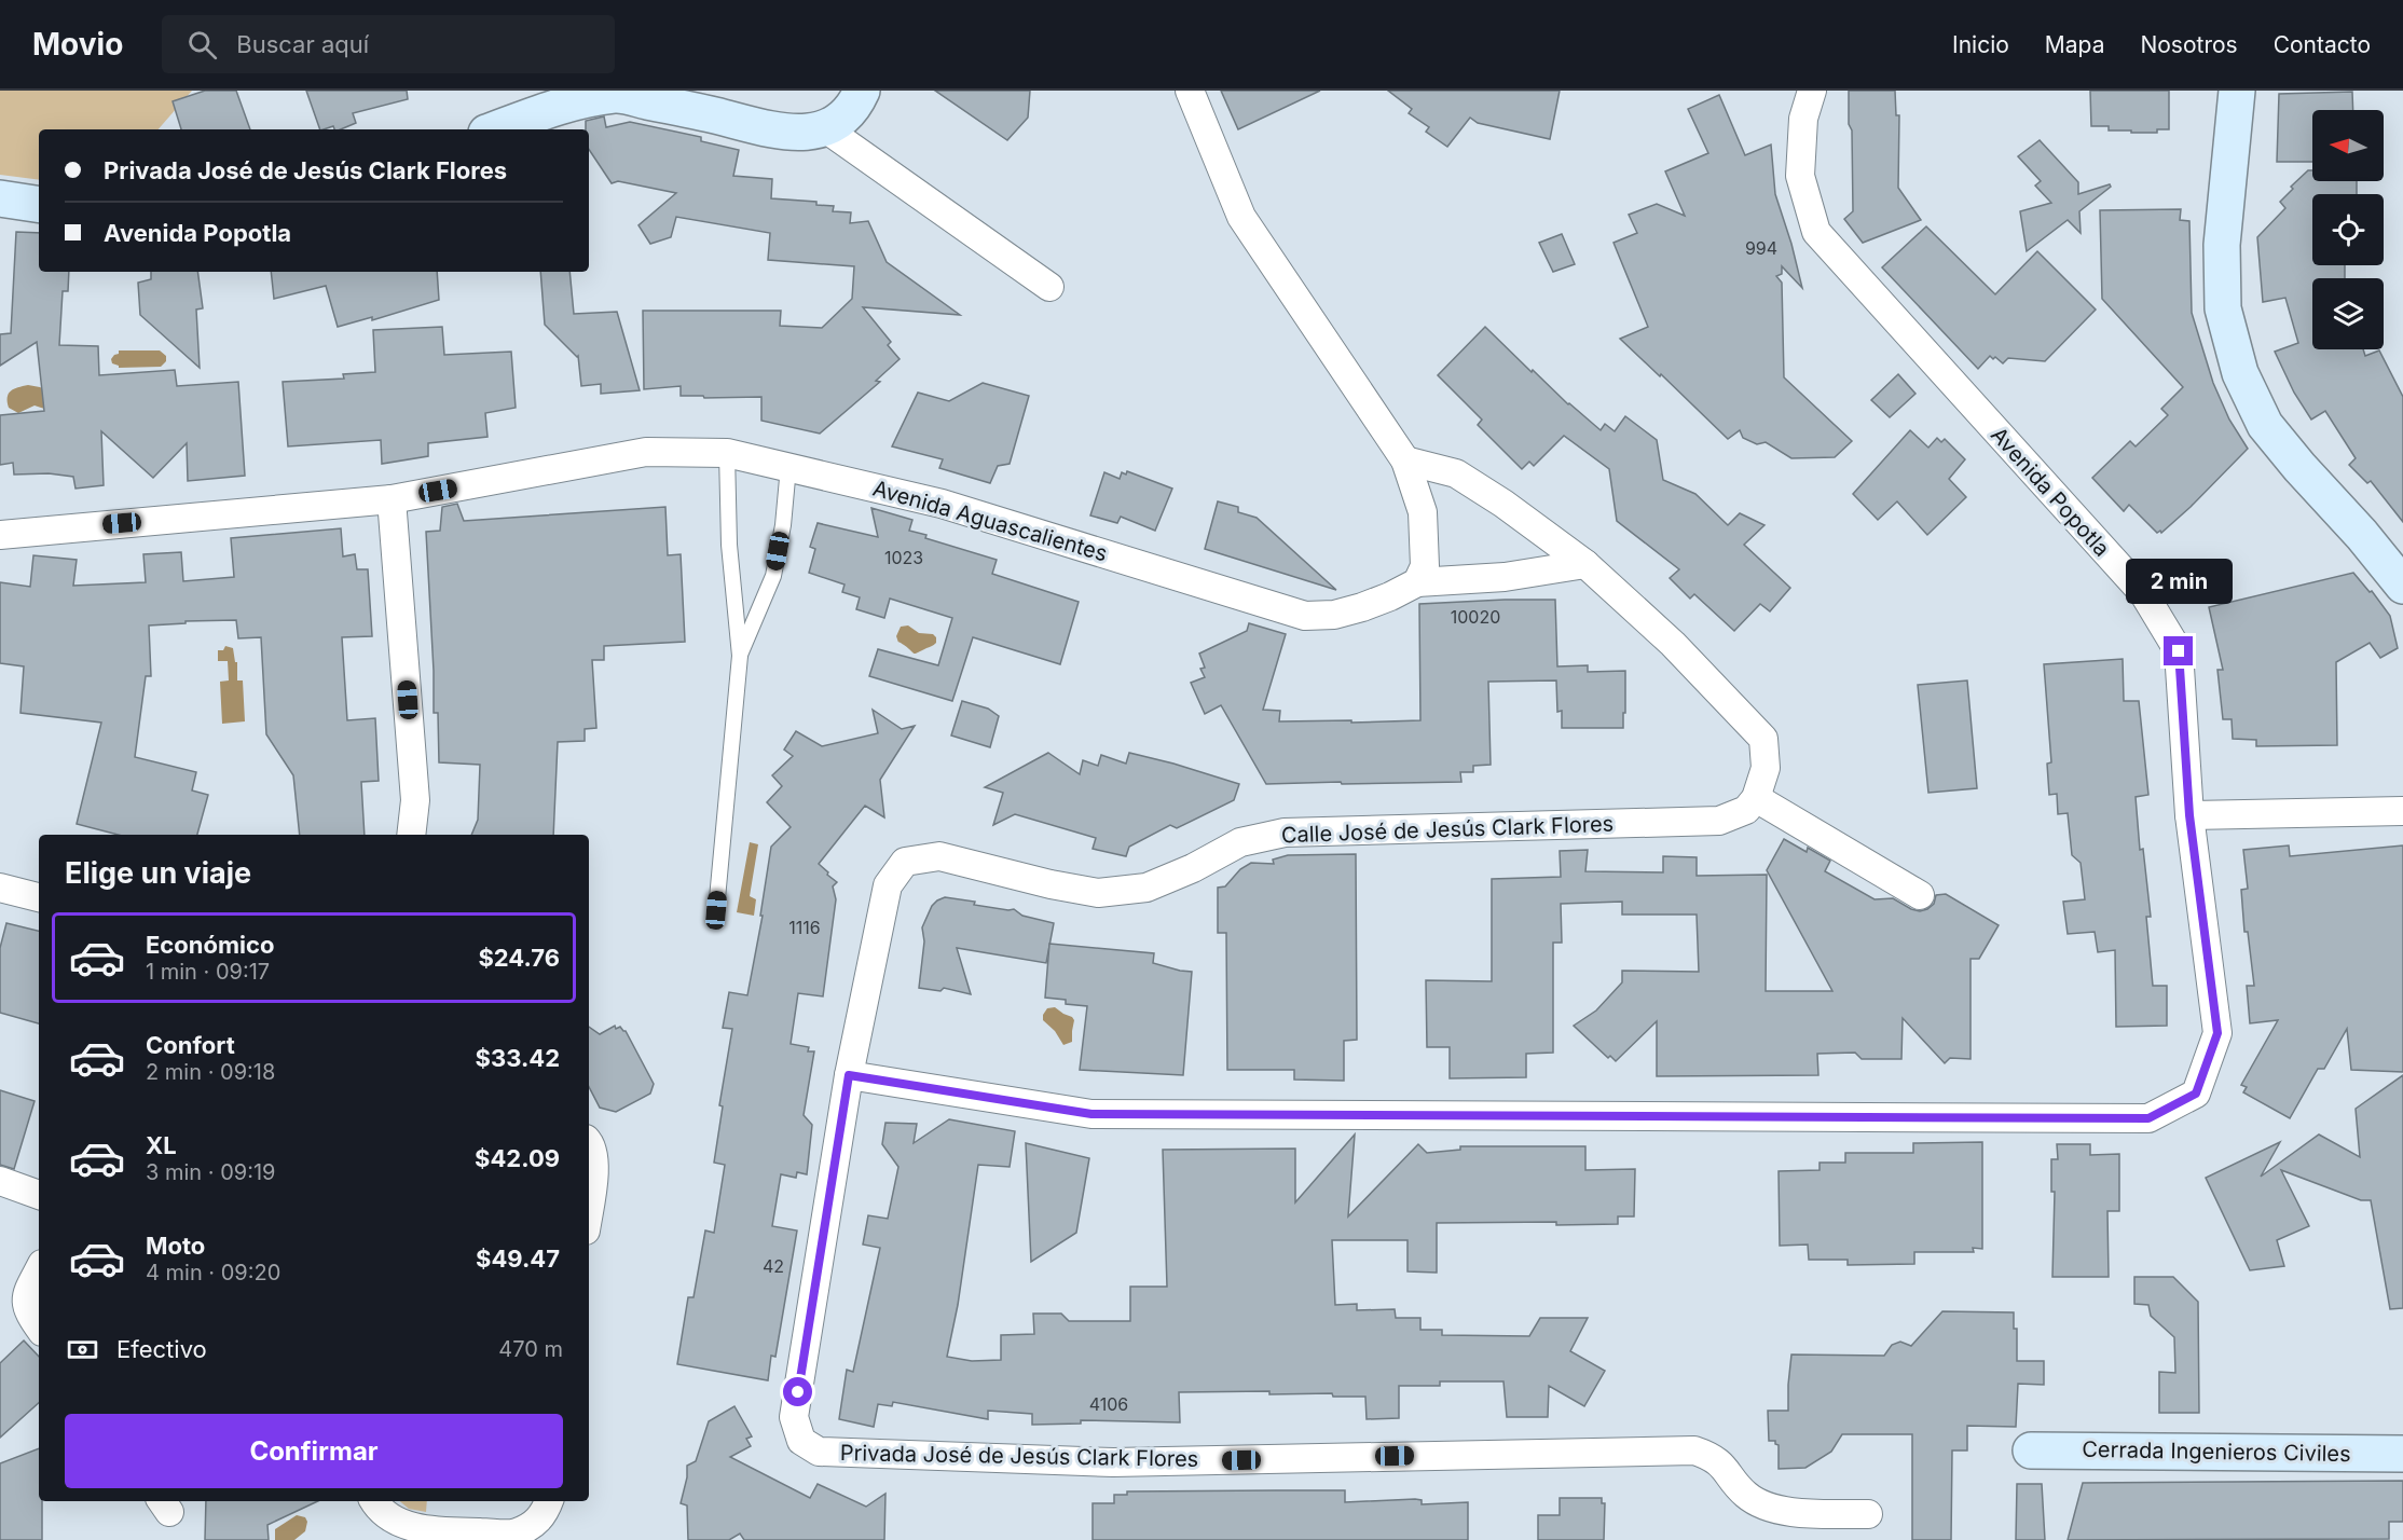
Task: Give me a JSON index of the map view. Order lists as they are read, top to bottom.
{
  "streets": {
    "street": [
      "Avenida Popotla",
      "Avenida Aguascalientes",
      "Calle José de Jesús Clark Flores",
      "Cerrada Ingenieros Civiles",
      "Privada José de Jesús Clark Flores"
    ]
  },
  "crossings": [
    ["Avenida Popotla", "Calle José de Jesús Clark Flores"],
    ["Avenida Popotla", "Privada José de Jesús Clark Flores"],
    ["Calle José de Jesús Clark Flores", "Privada José de Jesús Clark Flores"]
  ],
  "house_numbers": [
    "994",
    "1023",
    "10020",
    "1116",
    "42",
    "4106"
  ],
  "north": "left",
  "page": {
    "header": "Movio",
    "search": "Buscar aquí",
    "nav": [
      "Inicio",
      "Mapa",
      "Nosotros",
      "Contacto"
    ],
    "banner": ["Privada José de Jesús Clark Flores", "Avenida Popotla"],
    "bubble": "2 min",
    "heading": "Elige un viaje",
    "list": [
      {
        "name": "Económico",
        "note": "1 min · 09:17",
        "value": "$24.76"
      },
      {
        "name": "Confort",
        "note": "2 min · 09:18",
        "value": "$33.42"
      },
      {
        "name": "XL",
        "note": "3 min · 09:19",
        "value": "$42.09"
      },
      {
        "name": "Moto",
        "note": "4 min · 09:20",
        "value": "$49.47"
      }
    ],
    "pay": ["Efectivo", "470 m"],
    "buttons": "Confirmar"
  }
}
